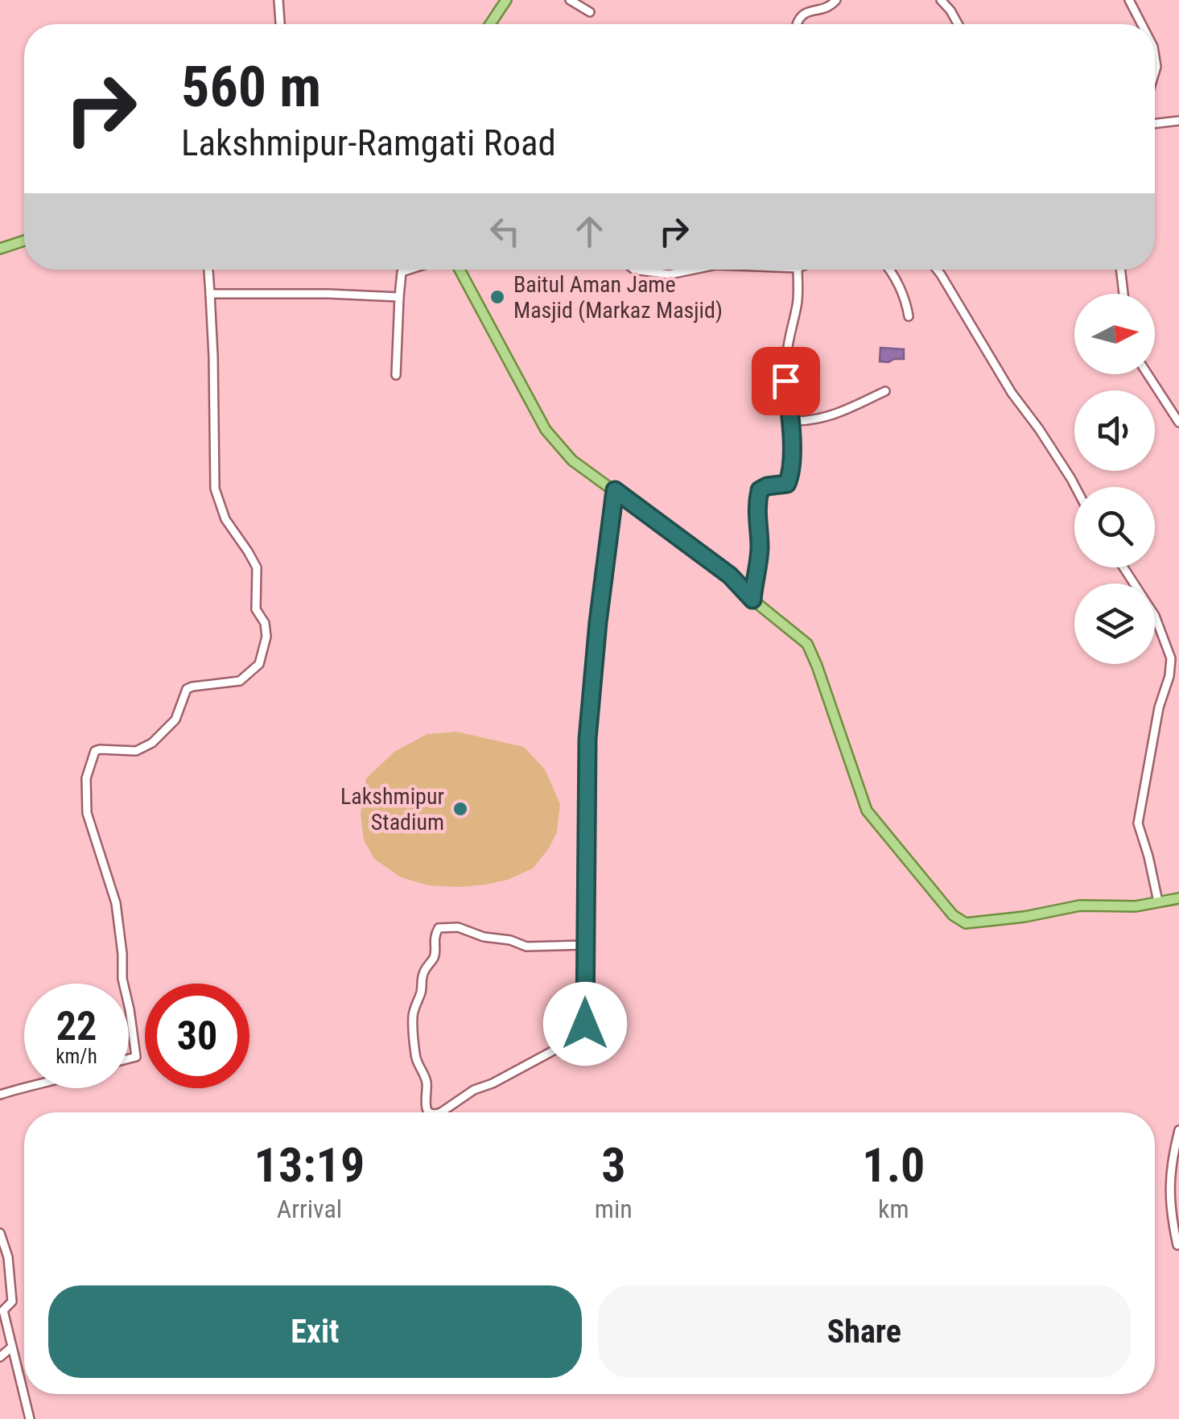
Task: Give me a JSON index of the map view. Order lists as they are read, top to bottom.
{
  "places": ["Baitul Aman Jame Masjid (Markaz Masjid)", "Lakshmipur Stadium"],
  "north": "right",
  "page": {
    "turn": ["560 m", "Lakshmipur-Ramgati Road"],
    "speed": "22 km/h",
    "limit": "30",
    "eta": [
      "13:19",
      "Arrival",
      "3",
      "min",
      "1.0",
      "km"
    ],
    "buttons": ["Exit", "Share"]
  }
}
